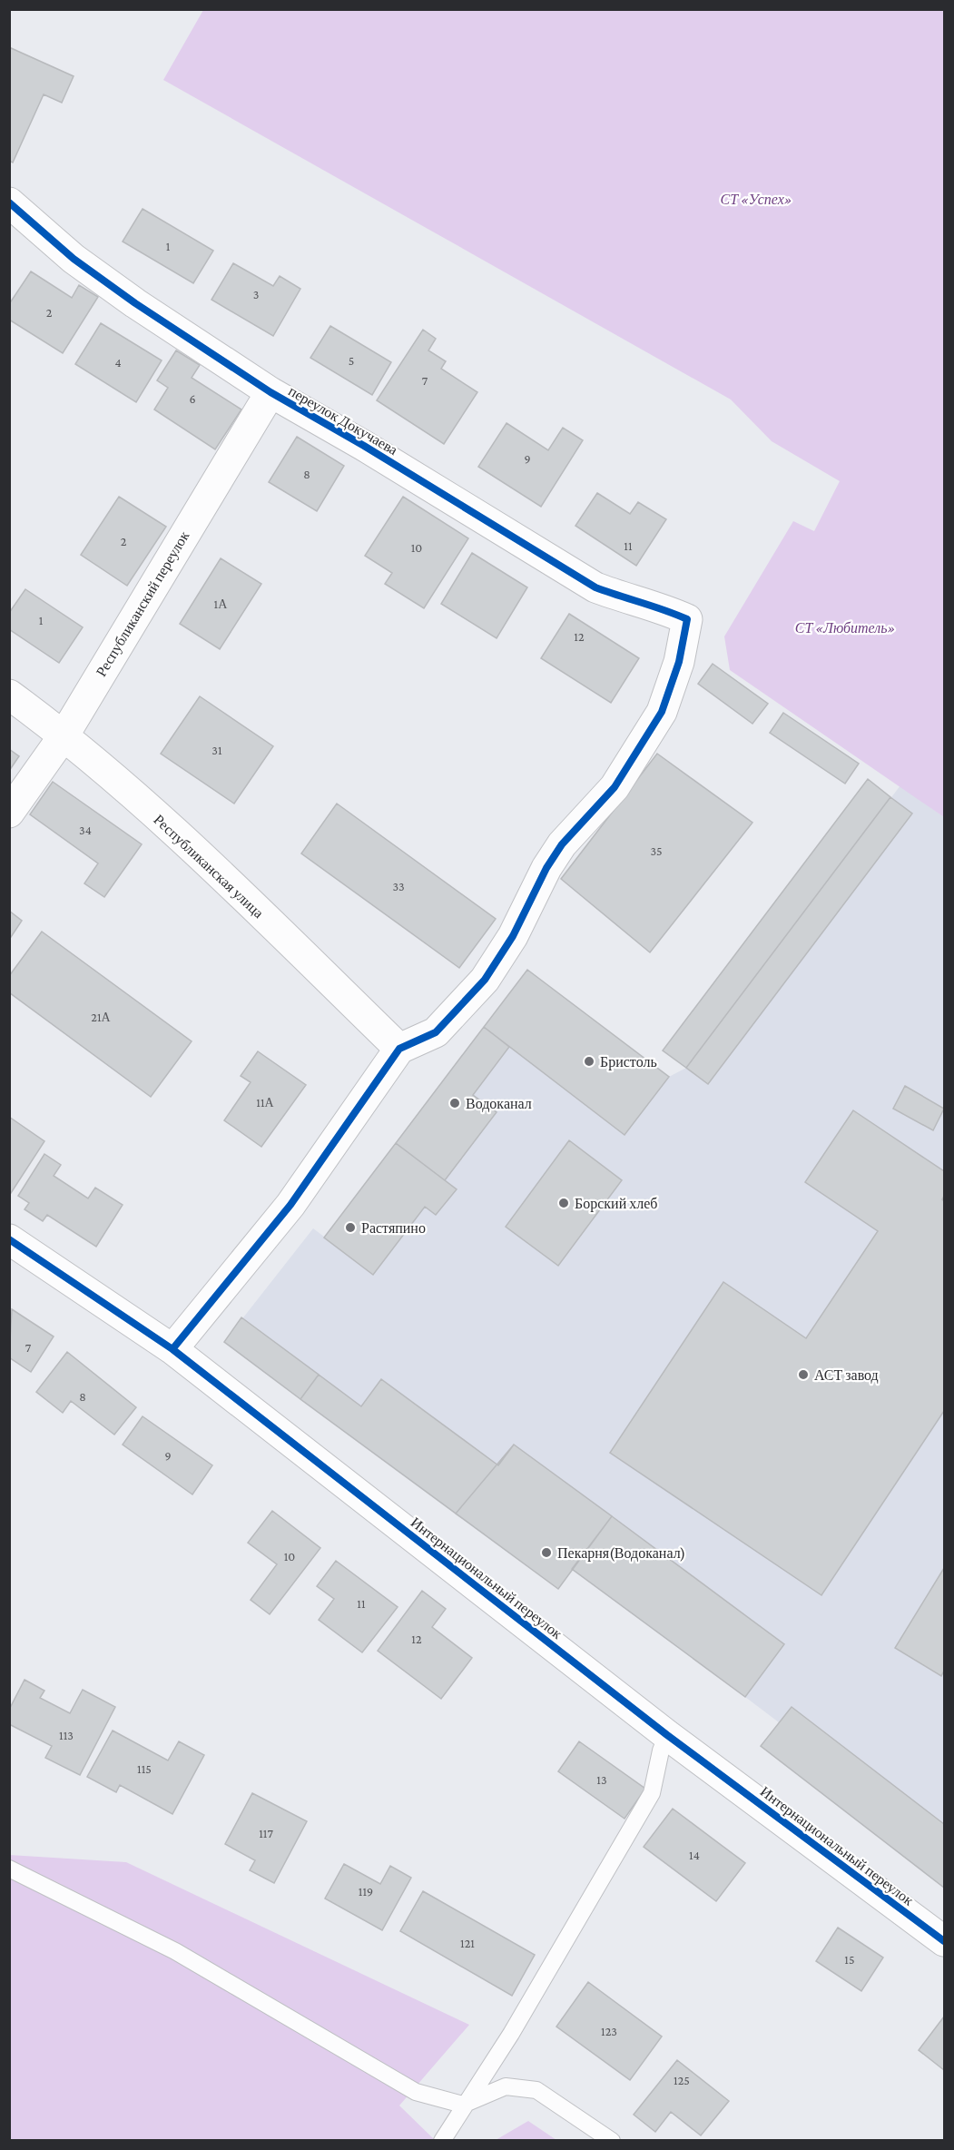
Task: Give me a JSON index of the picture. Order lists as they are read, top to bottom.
{
  "streets": {
    "street": [
      "переулок Докучаева",
      "Республиканский переулок",
      "Республиканская улица",
      "Интернациональный переулок"
    ]
  },
  "crossings": [
    ["переулок Докучаева", "Республиканский переулок"],
    ["переулок Докучаева", "Республиканская улица"],
    ["Республиканский переулок", "Республиканская улица"]
  ],
  "parks": ["СТ «Успех»", "СТ «Любитель»"],
  "places": [
    "Бристоль",
    "Водоканал",
    "Борский хлеб",
    "Растяпино",
    "АСТ завод",
    "Пекарня(Водоканал)"
  ],
  "house_numbers": [
    "1",
    "3",
    "2",
    "5",
    "4",
    "7",
    "6",
    "9",
    "8",
    "2",
    "11",
    "10",
    "1А",
    "1",
    "12",
    "31",
    "34",
    "35",
    "33",
    "21А",
    "11А",
    "7",
    "8",
    "9",
    "10",
    "11",
    "12",
    "113",
    "115",
    "13",
    "117",
    "14",
    "119",
    "121",
    "15",
    "123",
    "125"
  ]
}
